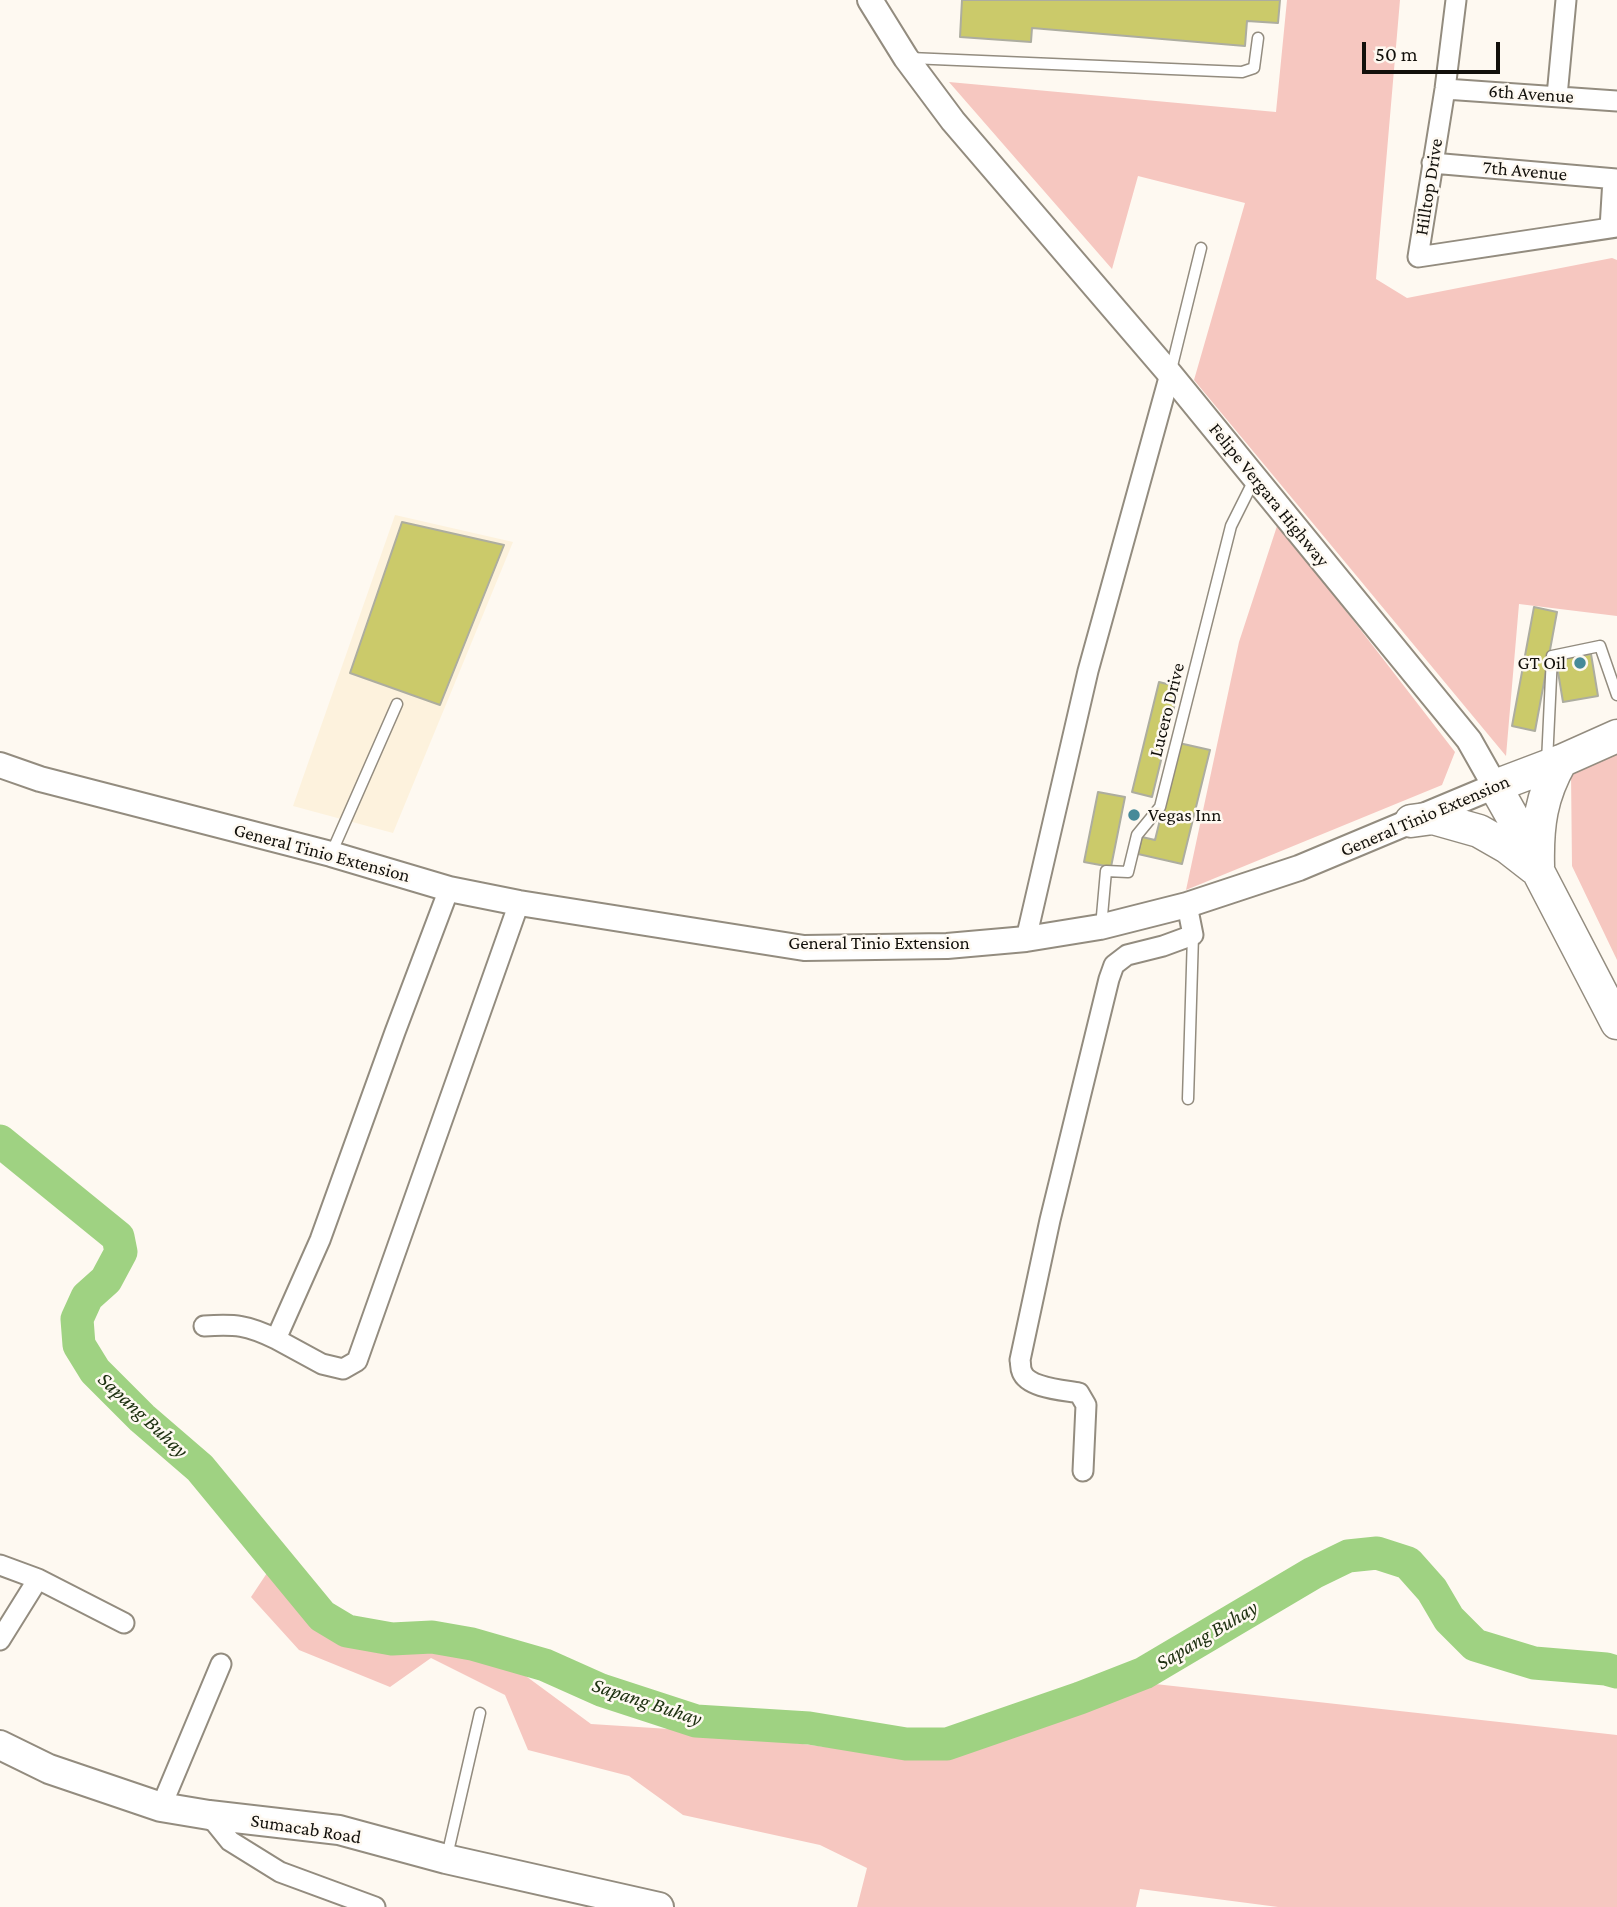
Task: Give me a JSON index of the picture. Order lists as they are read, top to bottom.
{
  "streets": {
    "main road": ["Felipe Vergara Highway", "General Tinio Extension", "Sumacab Road"],
    "street": ["6th Avenue", "7th Avenue", "Hilltop Drive"],
    "lane": ["Lucero Drive"]
  },
  "crossings": [
    ["6th Avenue", "Hilltop Drive"],
    ["7th Avenue", "Hilltop Drive"],
    ["Felipe Vergara Highway", "Lucero Drive"],
    ["Felipe Vergara Highway", "General Tinio Extension"],
    ["Lucero Drive", "General Tinio Extension"]
  ],
  "water": ["Sapang Buhay"],
  "places": ["GT Oil", "Vegas Inn"],
  "scale_bar": "50 m"
}
